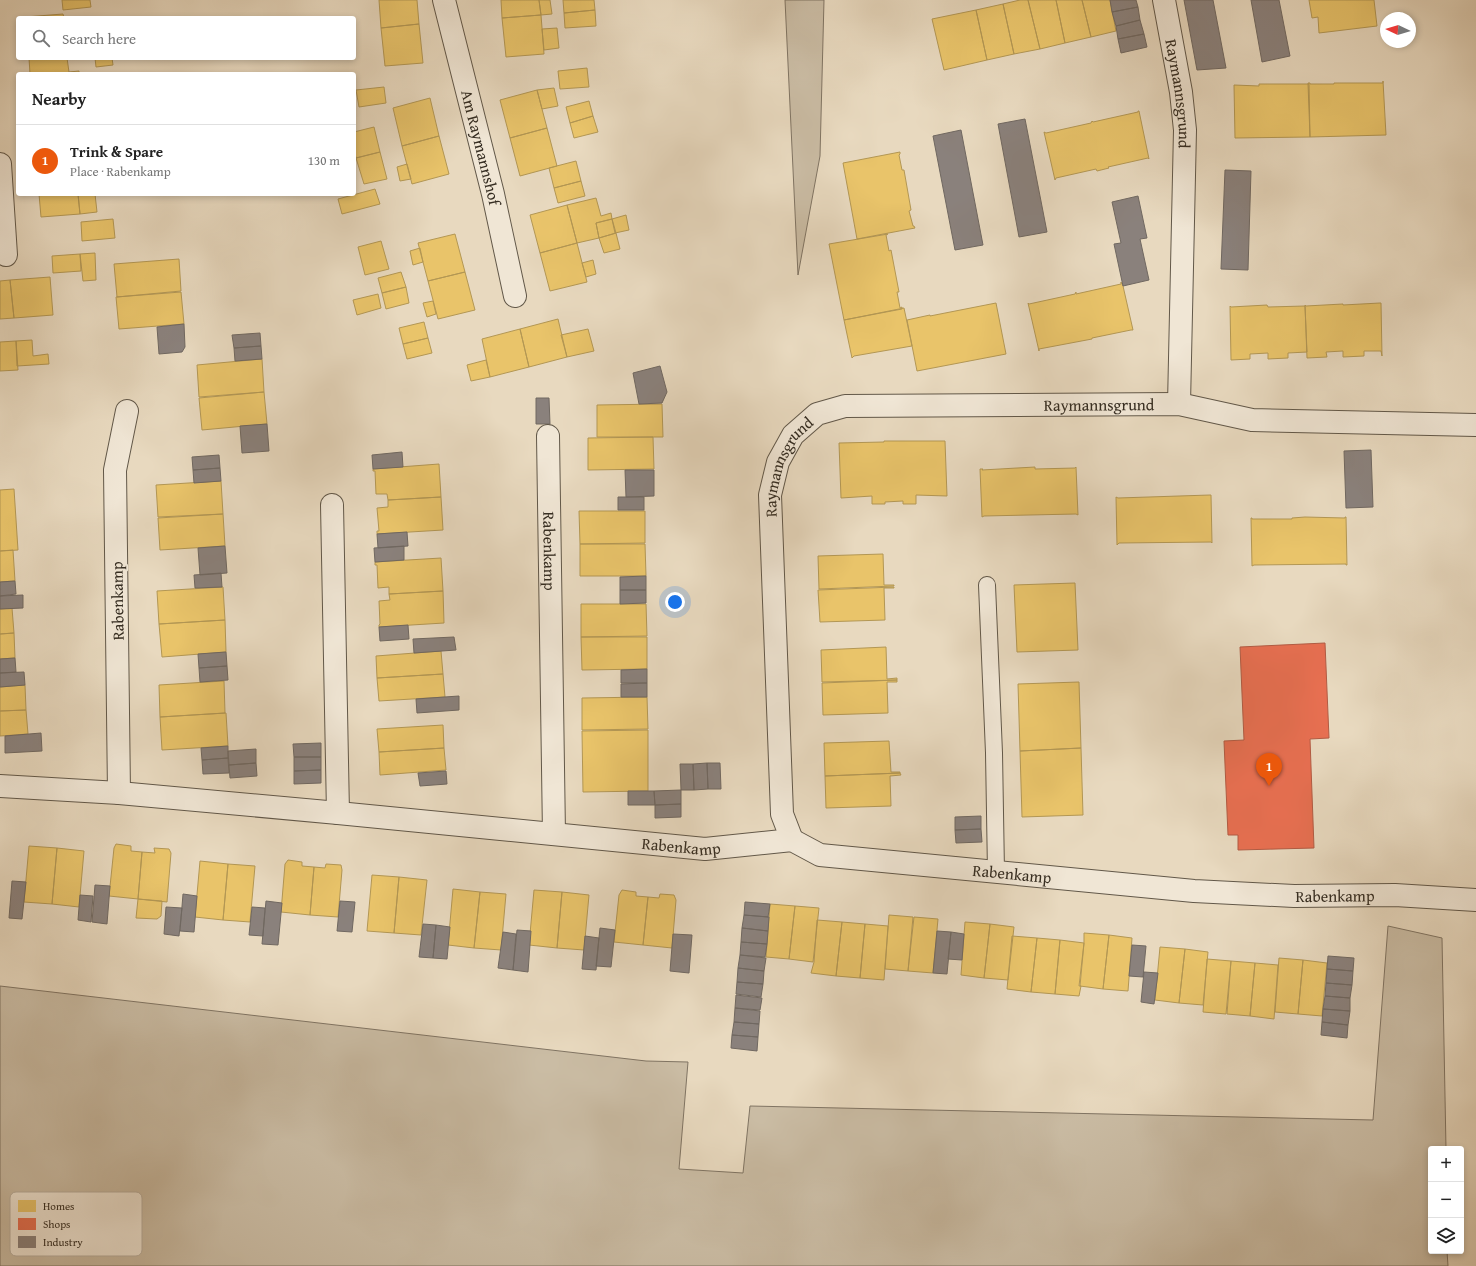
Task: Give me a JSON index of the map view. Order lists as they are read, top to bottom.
{
  "streets": {
    "street": ["Raymannsgrund", "Am Raymannshof", "Rabenkamp"]
  },
  "crossings": [
    ["Raymannsgrund", "Rabenkamp"]
  ],
  "legend": ["Homes", "Shops", "Industry"],
  "north": "left",
  "page": {
    "search": "Search here",
    "heading": "Nearby",
    "list": [
      {
        "mark": "1",
        "name": "Trink & Spare",
        "note": "Place · Rabenkamp",
        "value": "130 m"
      }
    ],
    "pins": "1",
    "map_buttons": ["+", "−"]
  }
}
